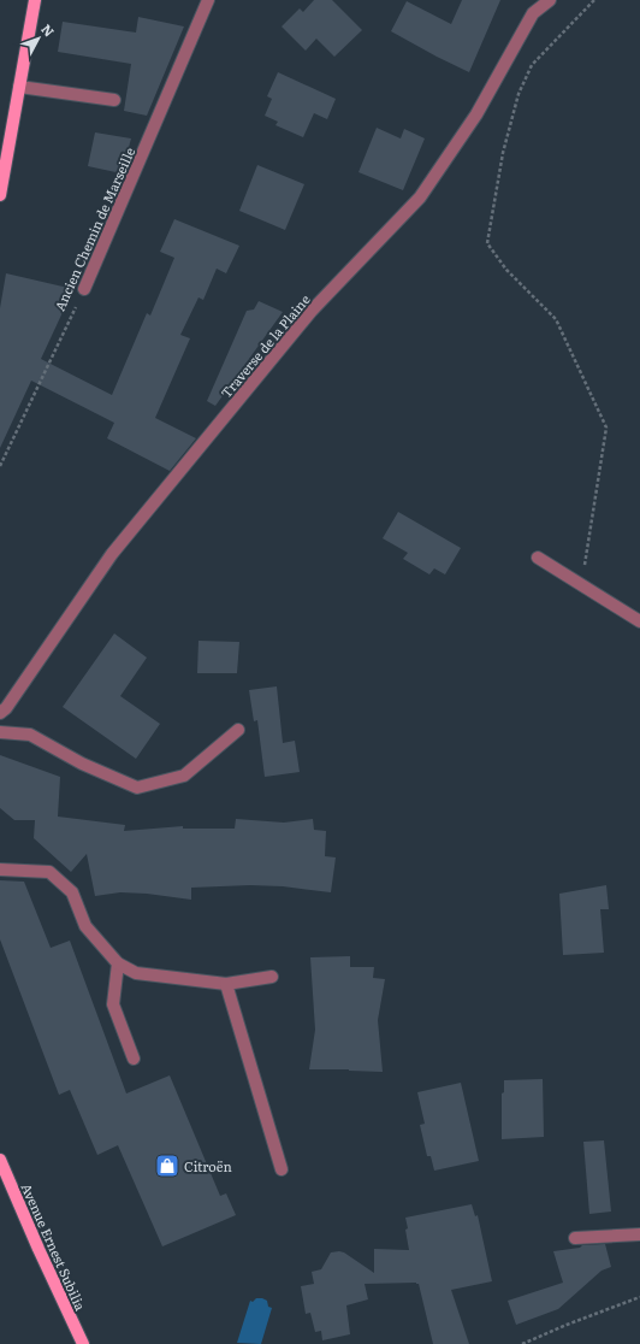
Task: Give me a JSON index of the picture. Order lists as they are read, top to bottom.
{
  "streets": {
    "main road": ["Avenue Ernest Subilia"],
    "street": ["Ancien Chemin de Marseille", "Traverse de la Plaine"]
  },
  "places": {
    "shop": ["Citroën"]
  },
  "north": "top right"
}
